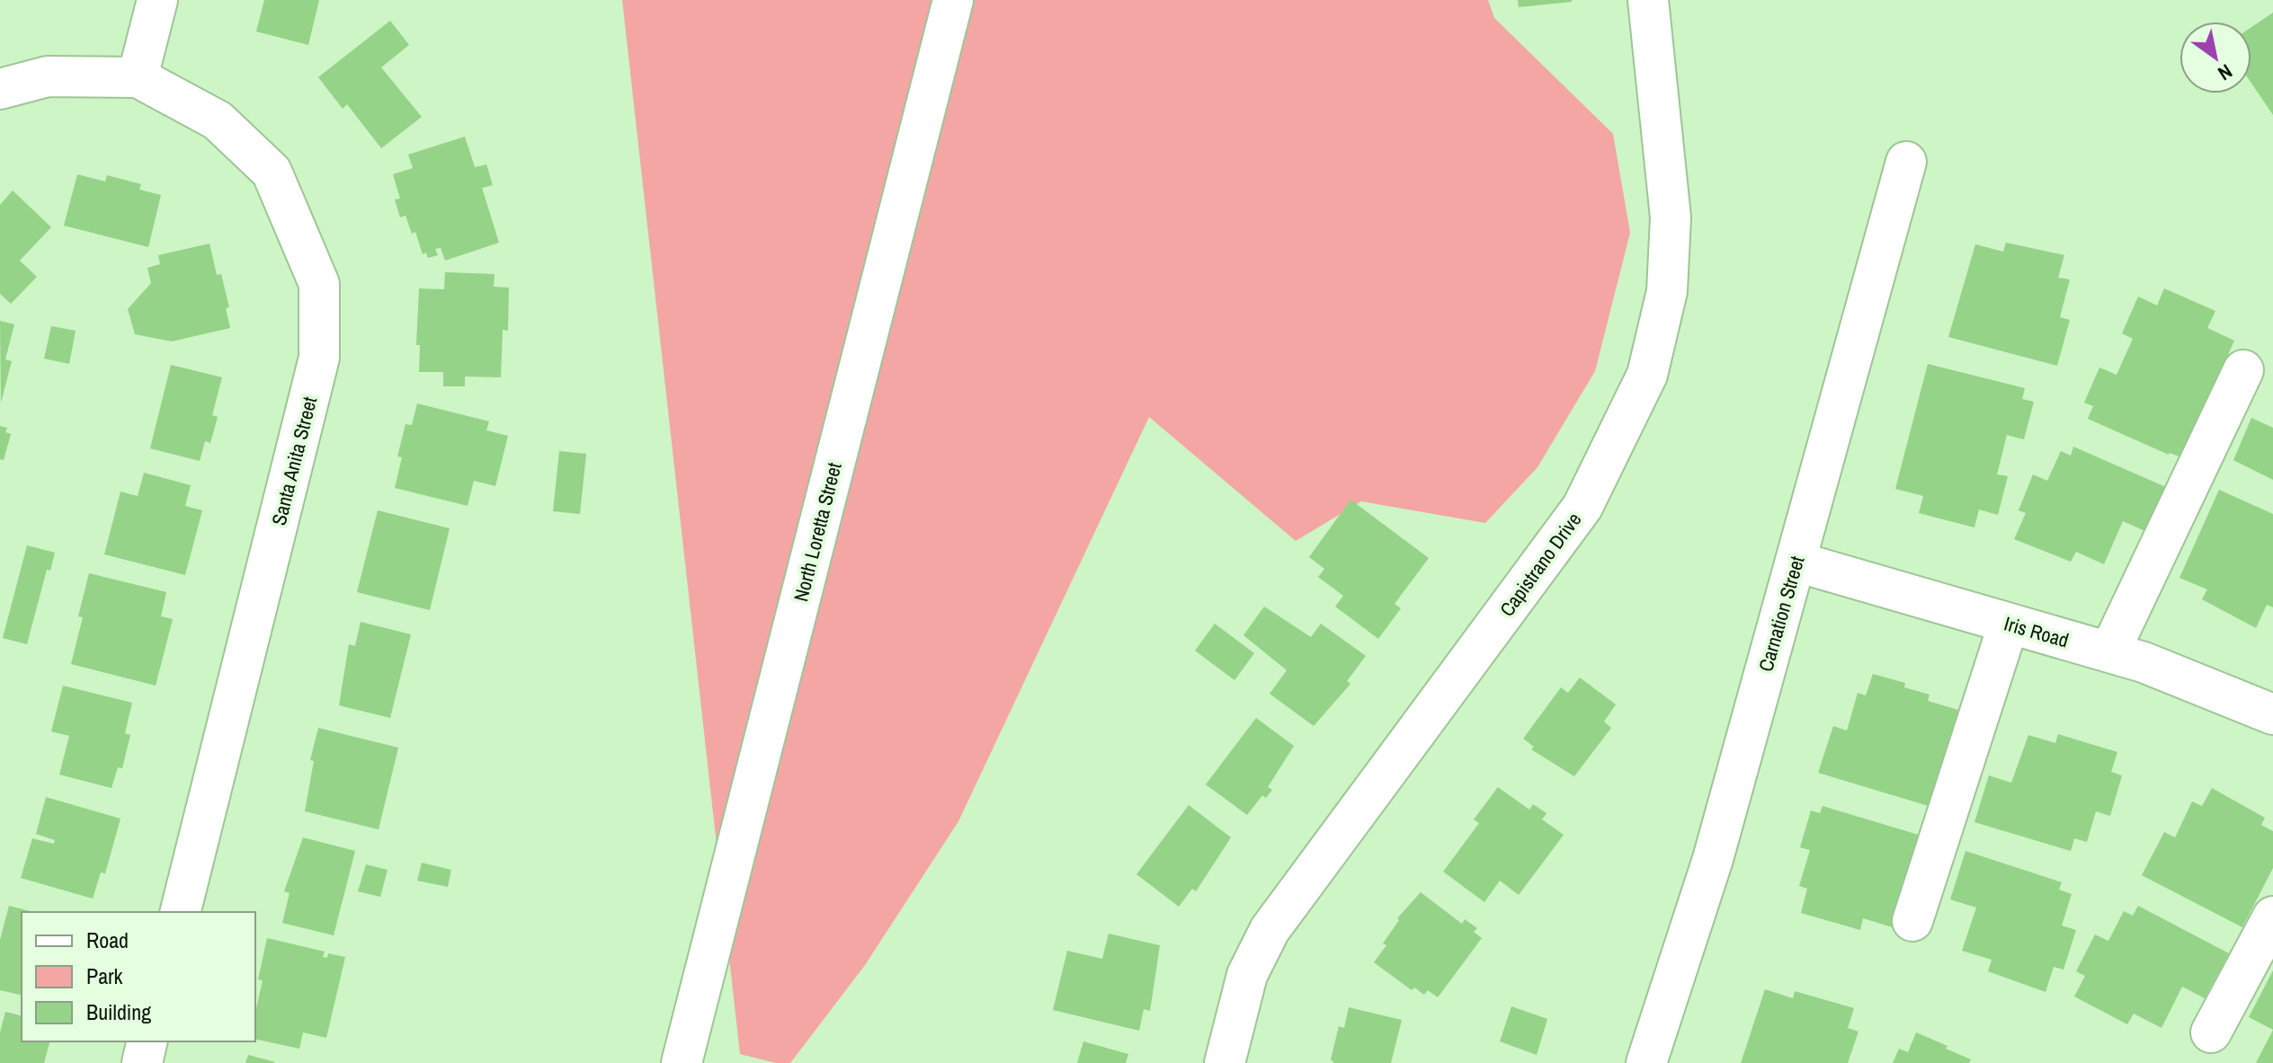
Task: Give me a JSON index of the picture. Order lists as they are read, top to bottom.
{
  "streets": {
    "street": [
      "Santa Anita Street",
      "North Loretta Street",
      "Capistrano Drive",
      "Carnation Street",
      "Iris Road"
    ]
  },
  "crossings": [
    ["Carnation Street", "Iris Road"]
  ],
  "legend": ["Road", "Park", "Building"],
  "north": "bottom right"
}
